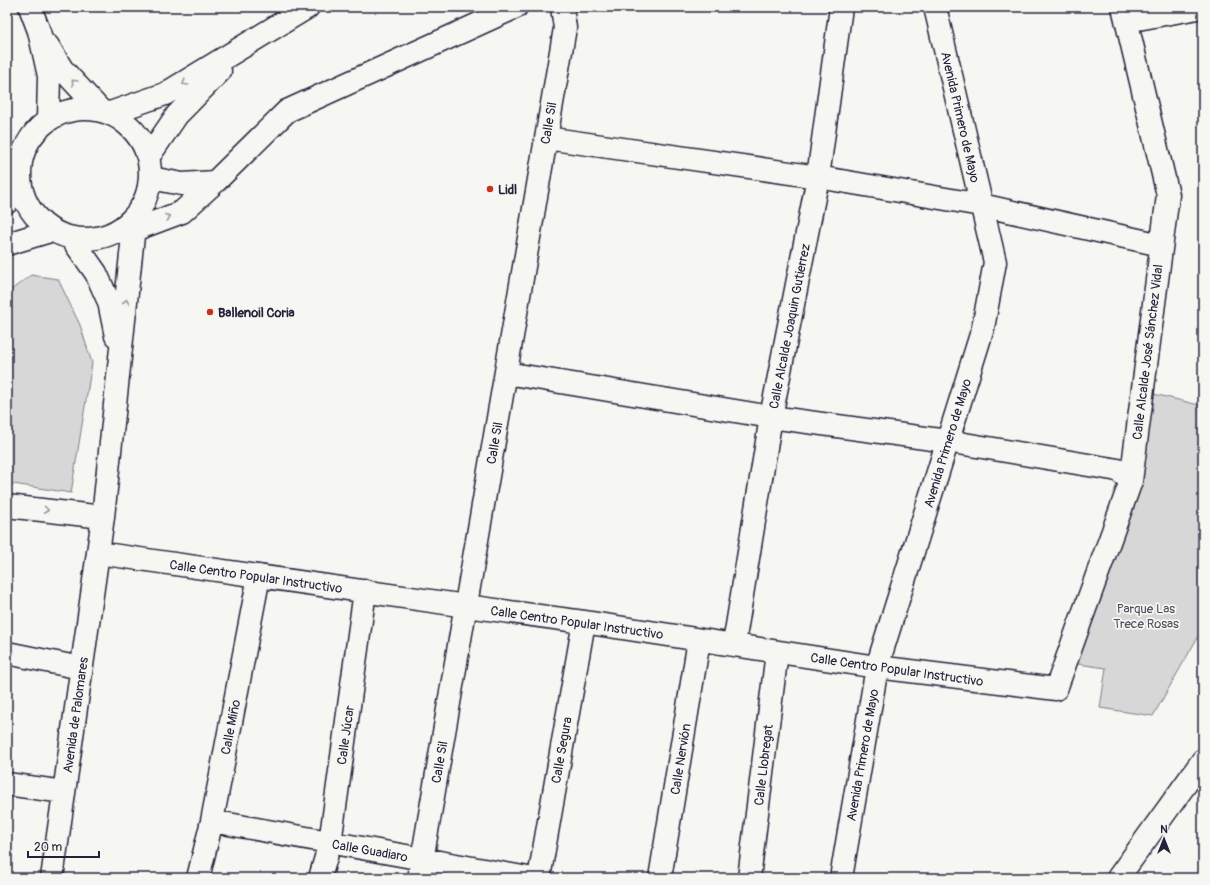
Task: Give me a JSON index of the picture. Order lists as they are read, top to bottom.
{
  "streets": {
    "street": [
      "Avenida Primero de Mayo",
      "Calle Sil",
      "Calle Alcalde Joaquin Gutierrez",
      "Calle Alcalde José Sánchez Vidal",
      "Calle Centro Popular Instructivo",
      "Avenida de Palomares",
      "Calle Miño",
      "Calle Júcar",
      "Calle Segura",
      "Calle Nervión",
      "Calle Llobregat",
      "Calle Guadiaro"
    ]
  },
  "crossings": [
    ["Avenida Primero de Mayo", "Calle Centro Popular Instructivo"],
    ["Calle Sil", "Calle Centro Popular Instructivo"],
    ["Calle Sil", "Calle Guadiaro"],
    ["Calle Alcalde Joaquin Gutierrez", "Calle Centro Popular Instructivo"],
    ["Calle Alcalde José Sánchez Vidal", "Calle Centro Popular Instructivo"],
    ["Calle Centro Popular Instructivo", "Avenida de Palomares"],
    ["Calle Centro Popular Instructivo", "Calle Miño"],
    ["Calle Centro Popular Instructivo", "Calle Júcar"],
    ["Calle Centro Popular Instructivo", "Calle Segura"],
    ["Calle Centro Popular Instructivo", "Calle Nervión"],
    ["Calle Centro Popular Instructivo", "Calle Llobregat"],
    ["Calle Miño", "Calle Guadiaro"],
    ["Calle Júcar", "Calle Guadiaro"]
  ],
  "parks": ["Parque Las Trece Rosas"],
  "places": ["Lidl", "Ballenoil Coria"],
  "scale_bar": "20 m",
  "north": "top"
}
